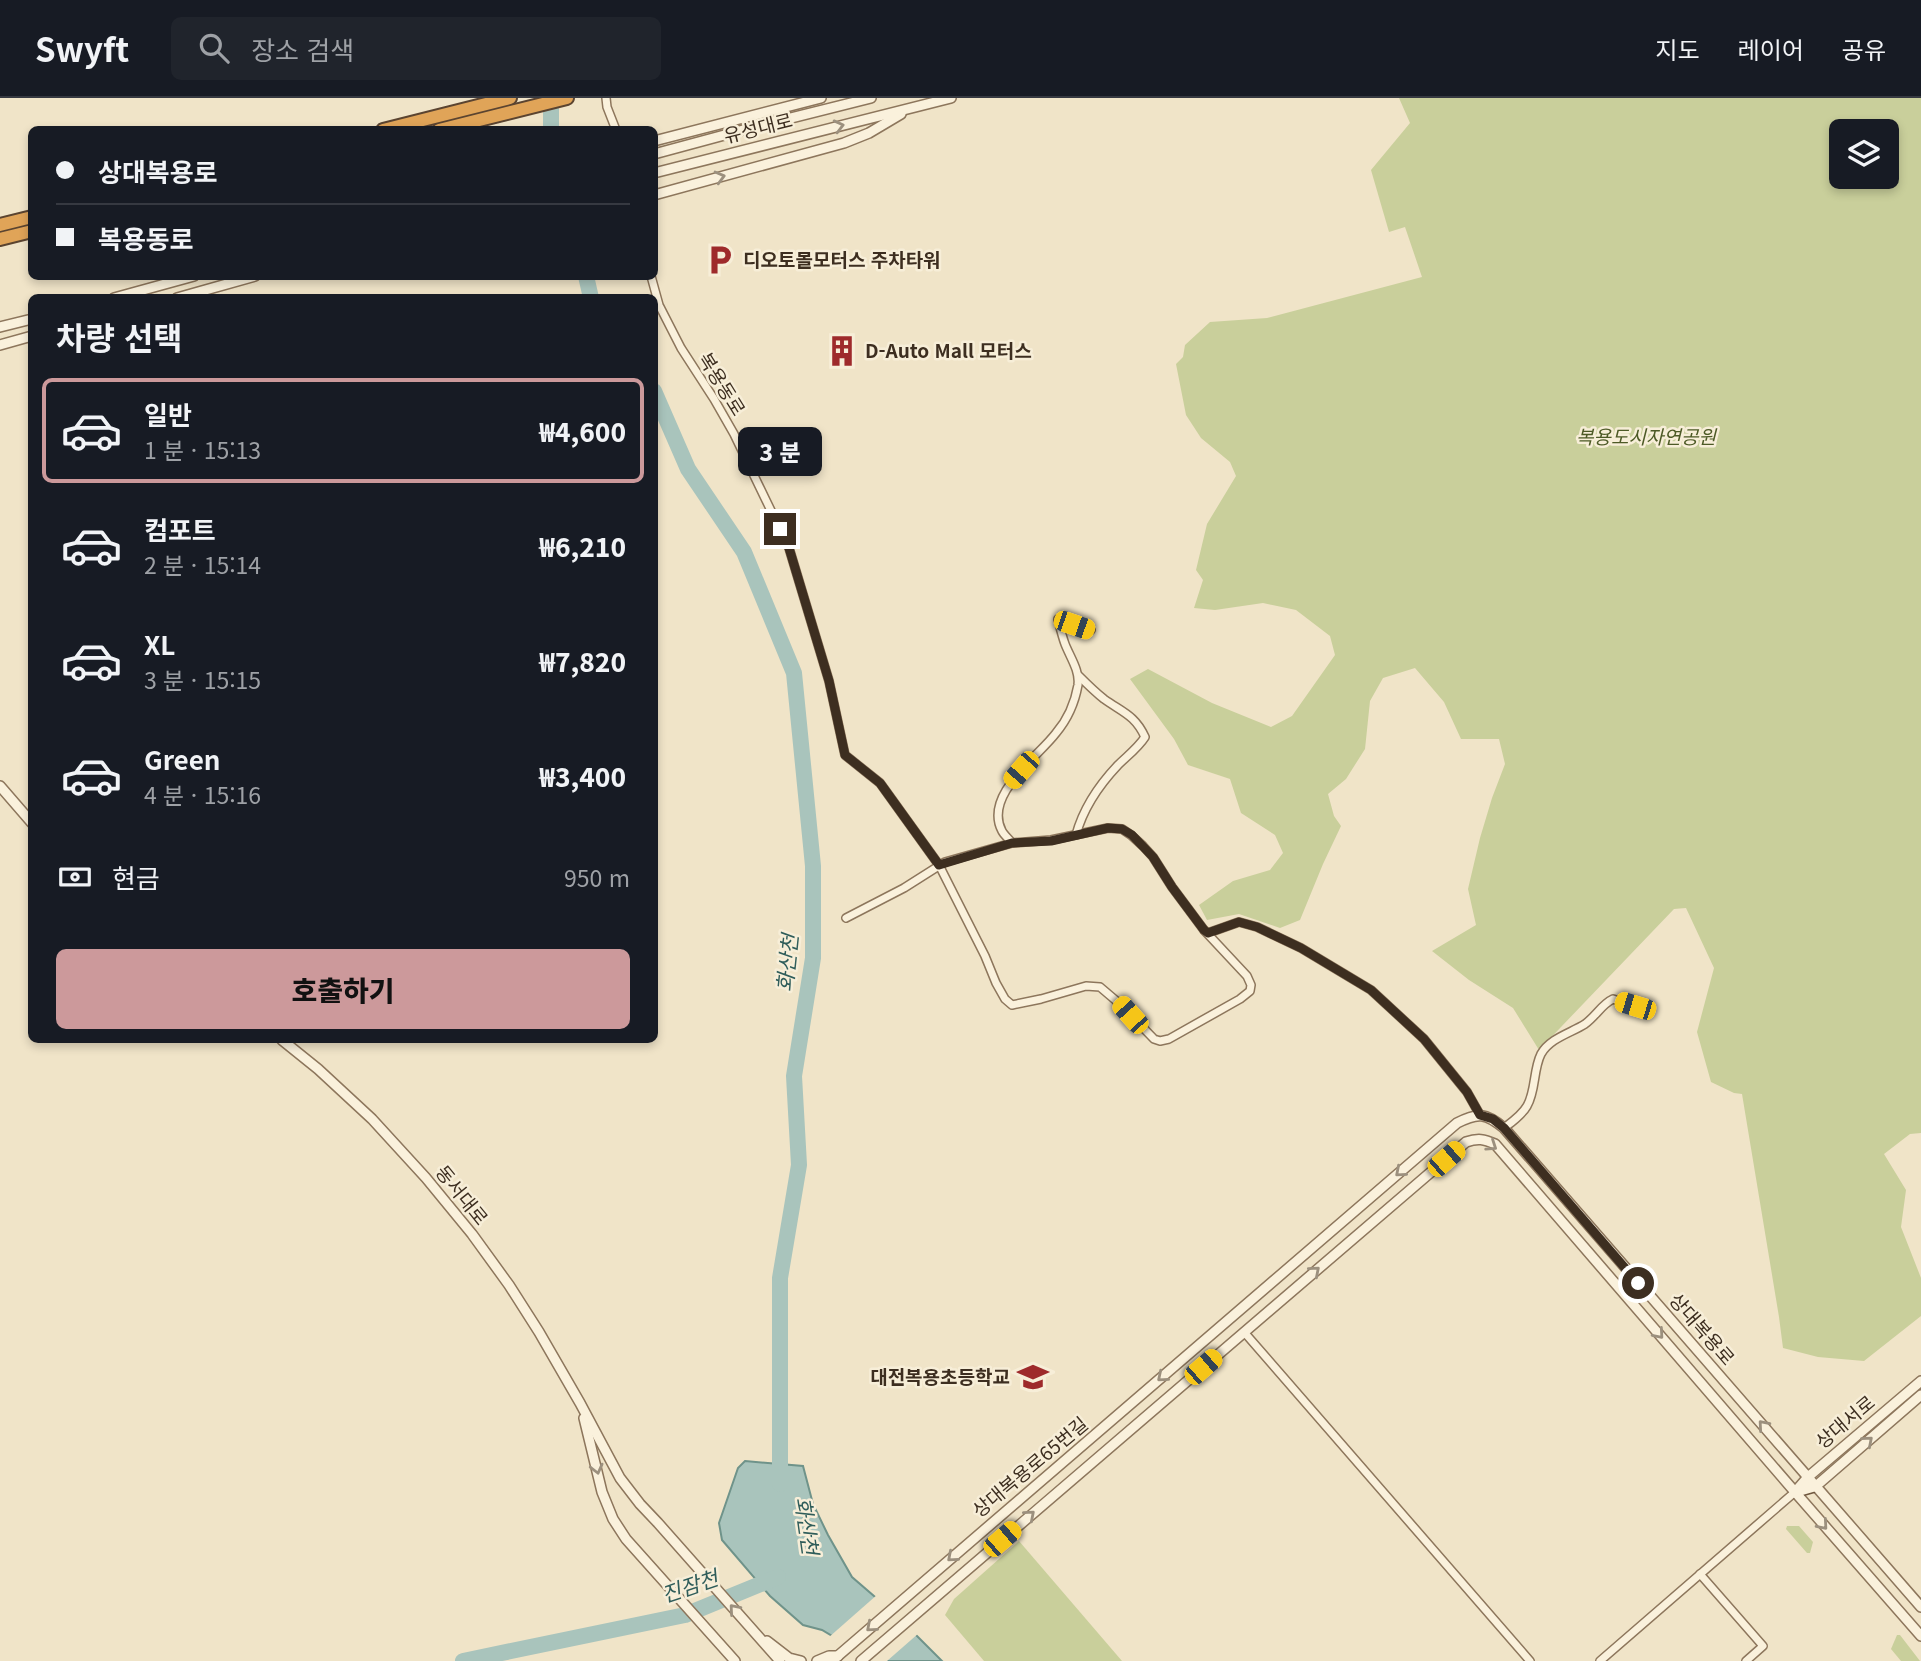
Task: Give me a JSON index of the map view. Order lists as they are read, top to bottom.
{
  "streets": {
    "street": [
      "유성대로",
      "복용동로",
      "동서대로",
      "상대복용로",
      "상대서로",
      "상대복용로65번길"
    ]
  },
  "crossings": [
    ["상대복용로", "상대서로"],
    ["상대복용로", "상대복용로65번길"]
  ],
  "water": ["화산천", "진잠천"],
  "parks": ["복용도시자연공원"],
  "places": {
    "parking": ["디오토몰모터스 주차타워"],
    "building": ["D-Auto Mall 모터스"],
    "school or university": ["대전복용초등학교"]
  },
  "page": {
    "header": "Swyft",
    "search": "장소 검색",
    "nav": ["지도", "레이어", "공유"],
    "banner": ["상대복용로", "복용동로"],
    "heading": "차량 선택",
    "list": [
      {
        "name": "일반",
        "note": "1 분 · 15:13",
        "value": "₩4,600"
      },
      {
        "name": "컴포트",
        "note": "2 분 · 15:14",
        "value": "₩6,210"
      },
      {
        "name": "XL",
        "note": "3 분 · 15:15",
        "value": "₩7,820"
      },
      {
        "name": "Green",
        "note": "4 분 · 15:16",
        "value": "₩3,400"
      }
    ],
    "bubble": "3 분",
    "pay": ["현금", "950 m"],
    "buttons": "호출하기"
  }
}
